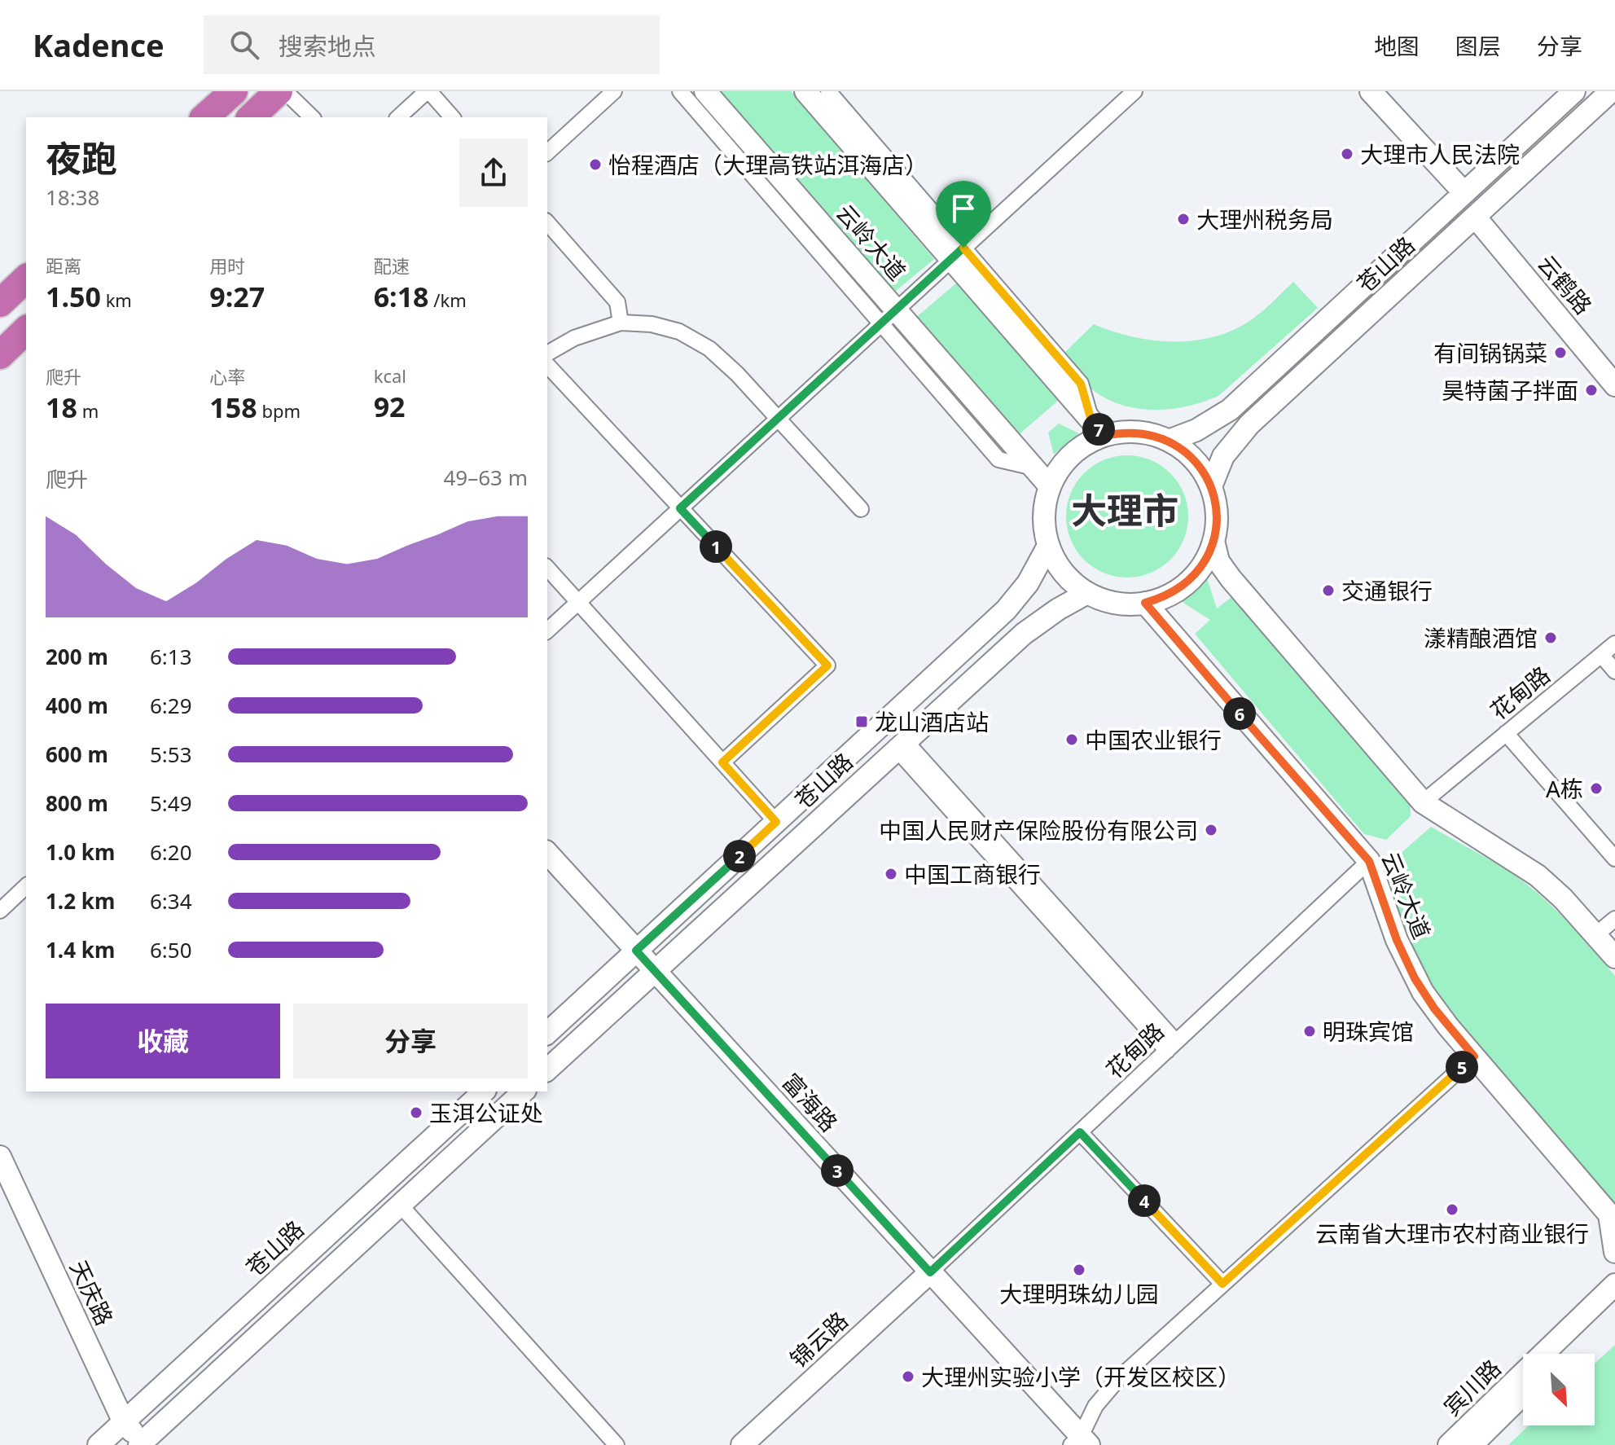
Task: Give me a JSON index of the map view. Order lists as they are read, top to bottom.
{
  "streets": {
    "main road": [
      "云岭大道",
      "苍山路",
      "云鹤路",
      "富海路",
      "天庆路",
      "锦云路",
      "宾川路"
    ],
    "street": ["花甸路"]
  },
  "crossings": [
    ["云岭大道", "苍山路"],
    ["云岭大道", "花甸路"],
    ["苍山路", "云鹤路"],
    ["苍山路", "富海路"],
    ["苍山路", "天庆路"],
    ["花甸路", "富海路"],
    ["花甸路", "锦云路"],
    ["富海路", "锦云路"]
  ],
  "districts": ["大理市"],
  "places": {
    "other": [
      "大理市人民法院",
      "怡程酒店（大理高铁站洱海店）",
      "大理州税务局",
      "有间锅锅菜",
      "昊特菌子拌面",
      "交通银行",
      "漾精酿酒馆",
      "中国农业银行",
      "A栋",
      "中国人民财产保险股份有限公司",
      "中国工商银行",
      "明珠宾馆",
      "玉洱公证处",
      "云南省大理市农村商业银行",
      "大理明珠幼儿园",
      "大理州实验小学（开发区校区）"
    ],
    "transit": ["龙山酒店站"]
  },
  "north": "bottom right",
  "page": {
    "header": "Kadence",
    "search": "搜索地点",
    "nav": ["地图", "图层", "分享"],
    "heading": ["夜跑", "18:38"],
    "stats": [
      ["距离", "1.50 km"],
      ["用时", "9:27"],
      ["配速", "6:18 /km"],
      ["爬升", "18 m"],
      ["心率", "158 bpm"],
      ["kcal", "92"]
    ],
    "pins": [
      "7",
      "1",
      "6",
      "2",
      "5",
      "3",
      "4"
    ],
    "chart": ["爬升", "49–63 m"],
    "list": [
      {
        "name": "200 m",
        "note": "6:13"
      },
      {
        "name": "400 m",
        "note": "6:29"
      },
      {
        "name": "600 m",
        "note": "5:53"
      },
      {
        "name": "800 m",
        "note": "5:49"
      },
      {
        "name": "1.0 km",
        "note": "6:20"
      },
      {
        "name": "1.2 km",
        "note": "6:34"
      },
      {
        "name": "1.4 km",
        "note": "6:50"
      }
    ],
    "buttons": ["收藏", "分享"]
  }
}
